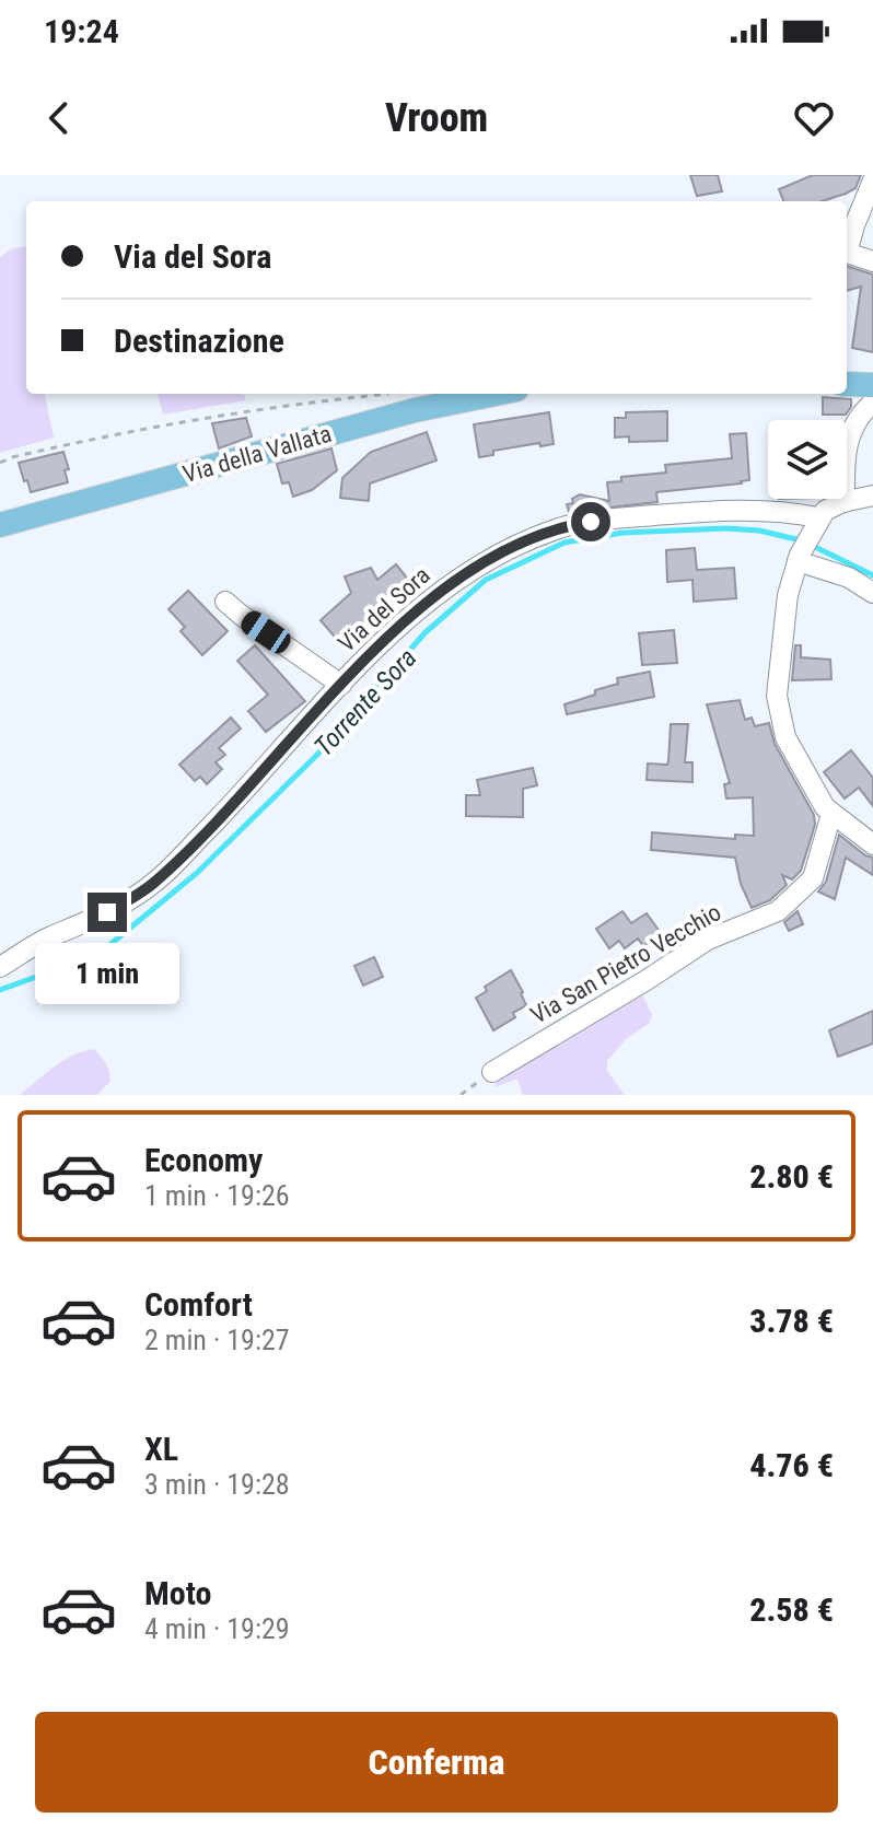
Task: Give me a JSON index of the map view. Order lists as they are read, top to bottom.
{
  "streets": {
    "main road": ["Via della Vallata"],
    "street": ["Via del Sora", "Via San Pietro Vecchio"]
  },
  "water": ["Torrente Sora"],
  "page": {
    "status": "19:24",
    "header": "Vroom",
    "banner": ["Via del Sora", "Destinazione"],
    "bubble": "1 min",
    "list": [
      {
        "name": "Economy",
        "note": "1 min · 19:26",
        "value": "2.80 €"
      },
      {
        "name": "Comfort",
        "note": "2 min · 19:27",
        "value": "3.78 €"
      },
      {
        "name": "XL",
        "note": "3 min · 19:28",
        "value": "4.76 €"
      },
      {
        "name": "Moto",
        "note": "4 min · 19:29",
        "value": "2.58 €"
      }
    ],
    "buttons": "Conferma"
  }
}
